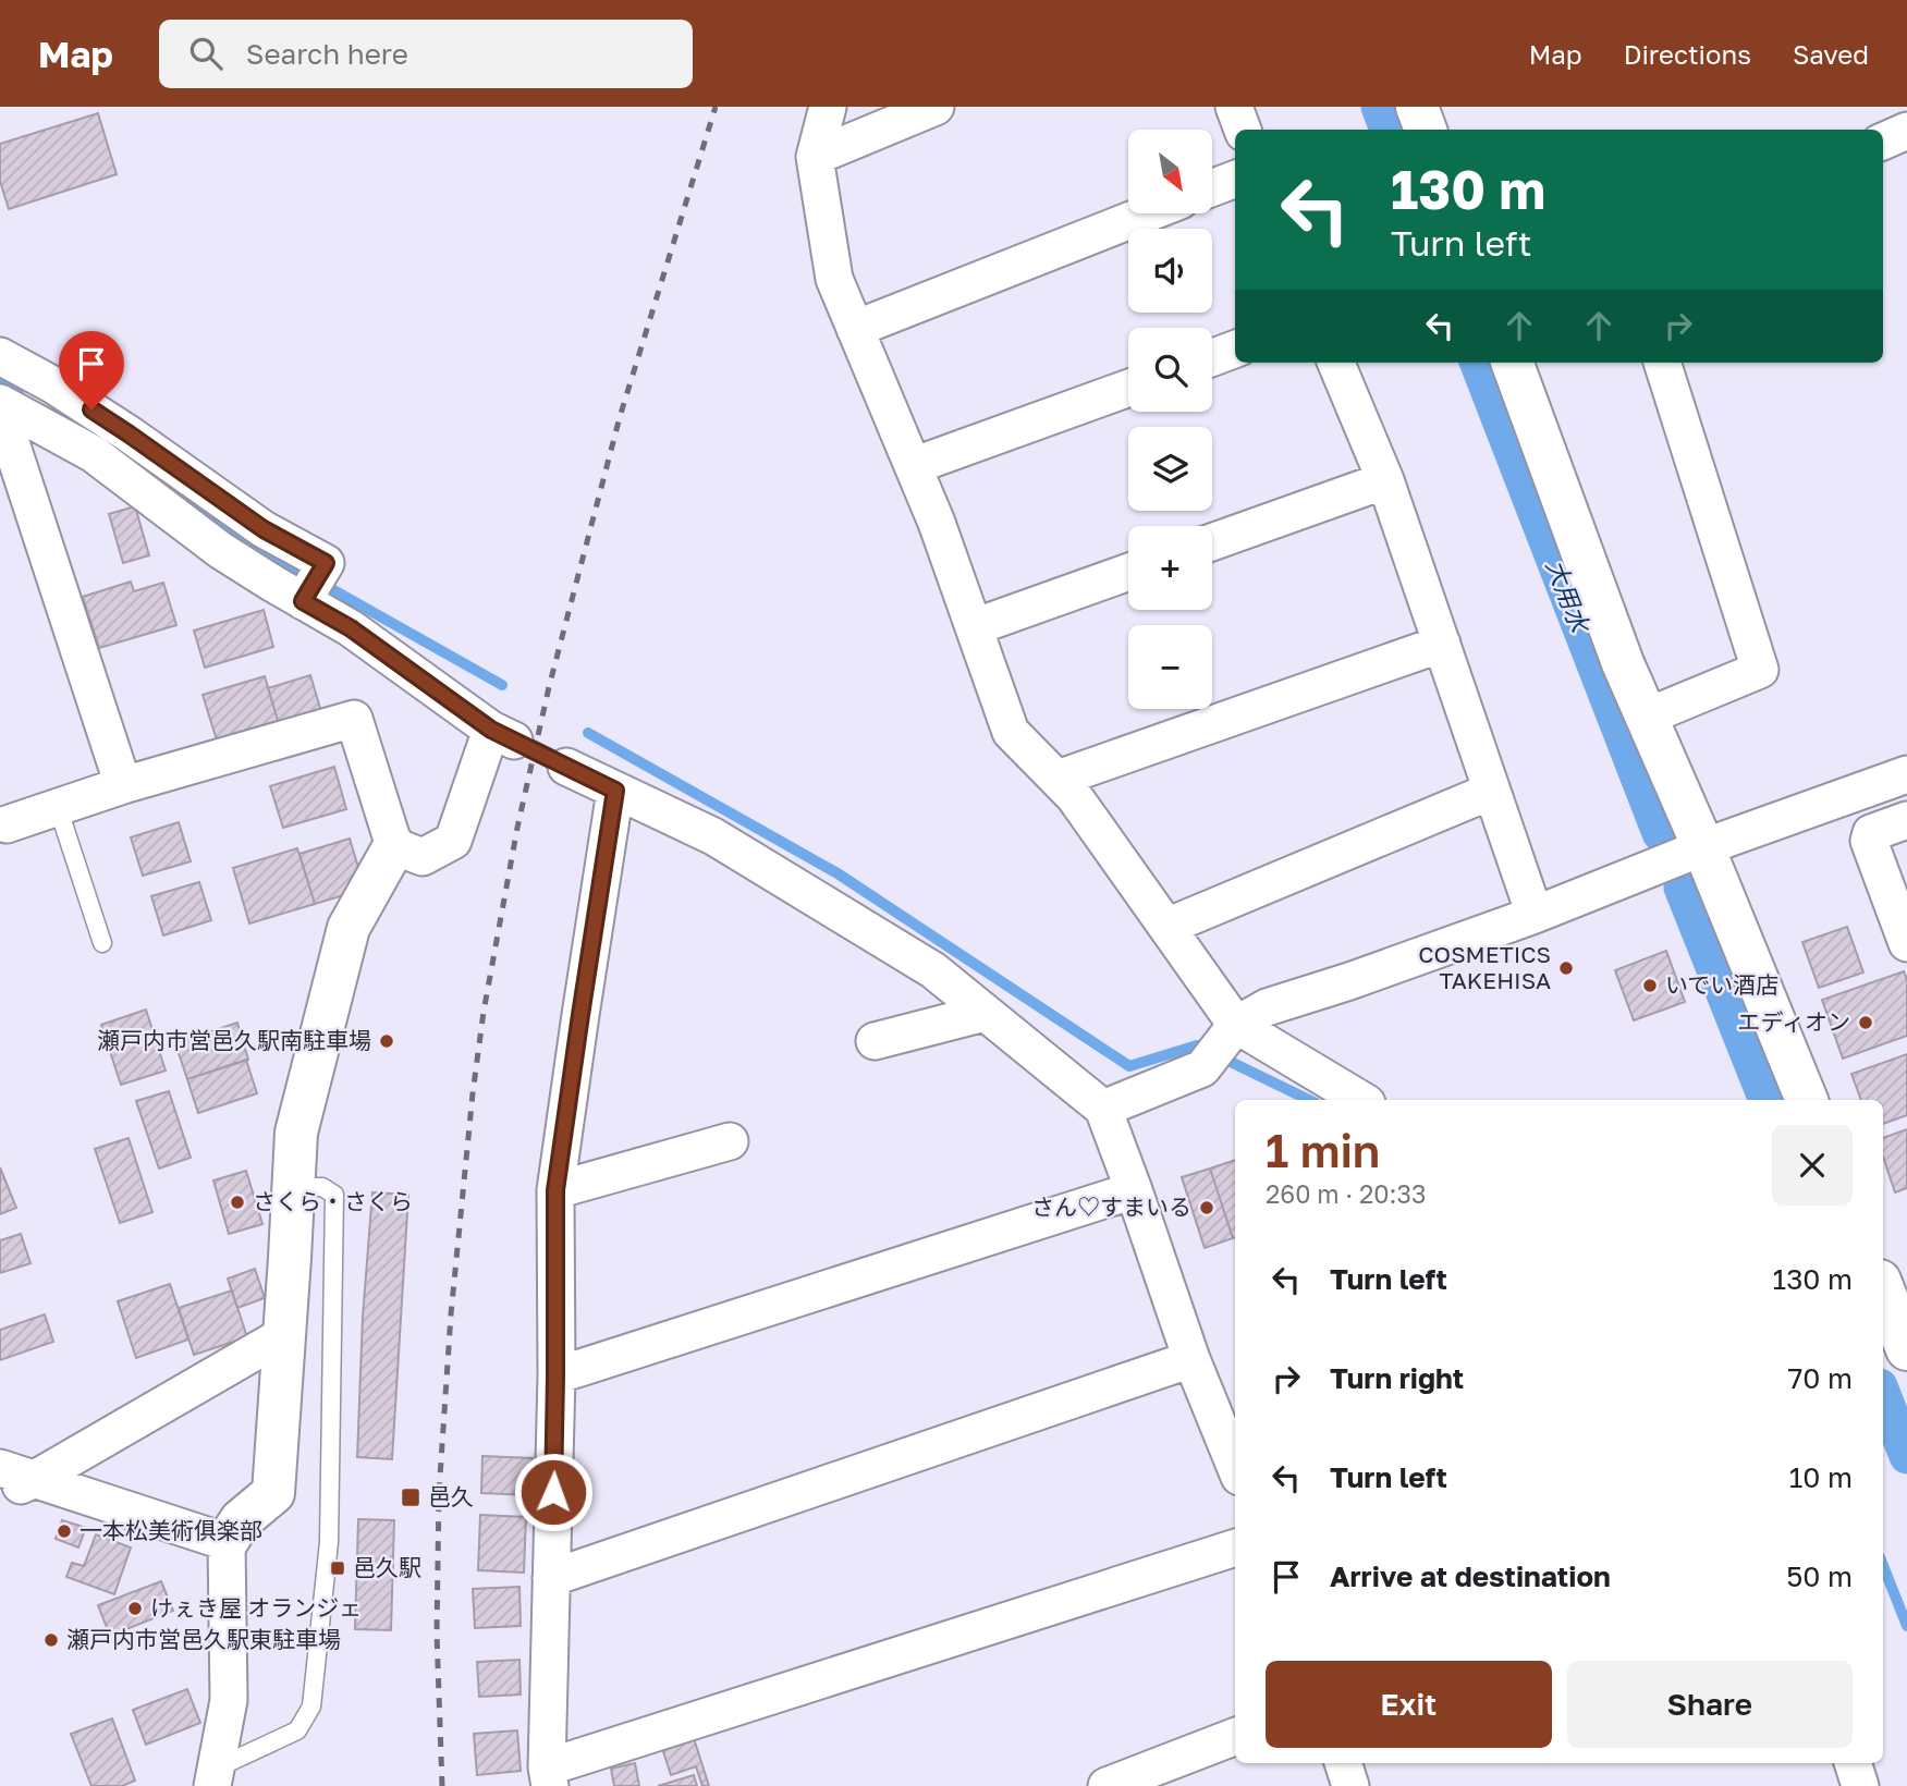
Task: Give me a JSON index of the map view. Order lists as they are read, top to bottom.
{
  "water": ["大用水"],
  "places": {
    "other": [
      "COSMETICS TAKEHISA",
      "いでい酒店",
      "エディオン",
      "瀬戸内市営邑久駅南駐車場",
      "さくら・さくら",
      "さん♡すまいる",
      "一本松美術俱楽部",
      "けぇき屋 オランジェ",
      "瀬戸内市営邑久駅東駐車場"
    ],
    "transit": ["邑久", "邑久駅"]
  },
  "north": "bottom right",
  "page": {
    "header": "Map",
    "search": "Search here",
    "nav": ["Map", "Directions", "Saved"],
    "map_buttons": ["+", "−"],
    "turn": ["130 m", "Turn left"],
    "heading": ["1 min", "260 m · 20:33"],
    "list": [
      {
        "name": "Turn left",
        "value": "130 m"
      },
      {
        "name": "Turn right",
        "value": "70 m"
      },
      {
        "name": "Turn left",
        "value": "10 m"
      },
      {
        "name": "Arrive at destination",
        "value": "50 m"
      }
    ],
    "buttons": ["Exit", "Share"]
  }
}
